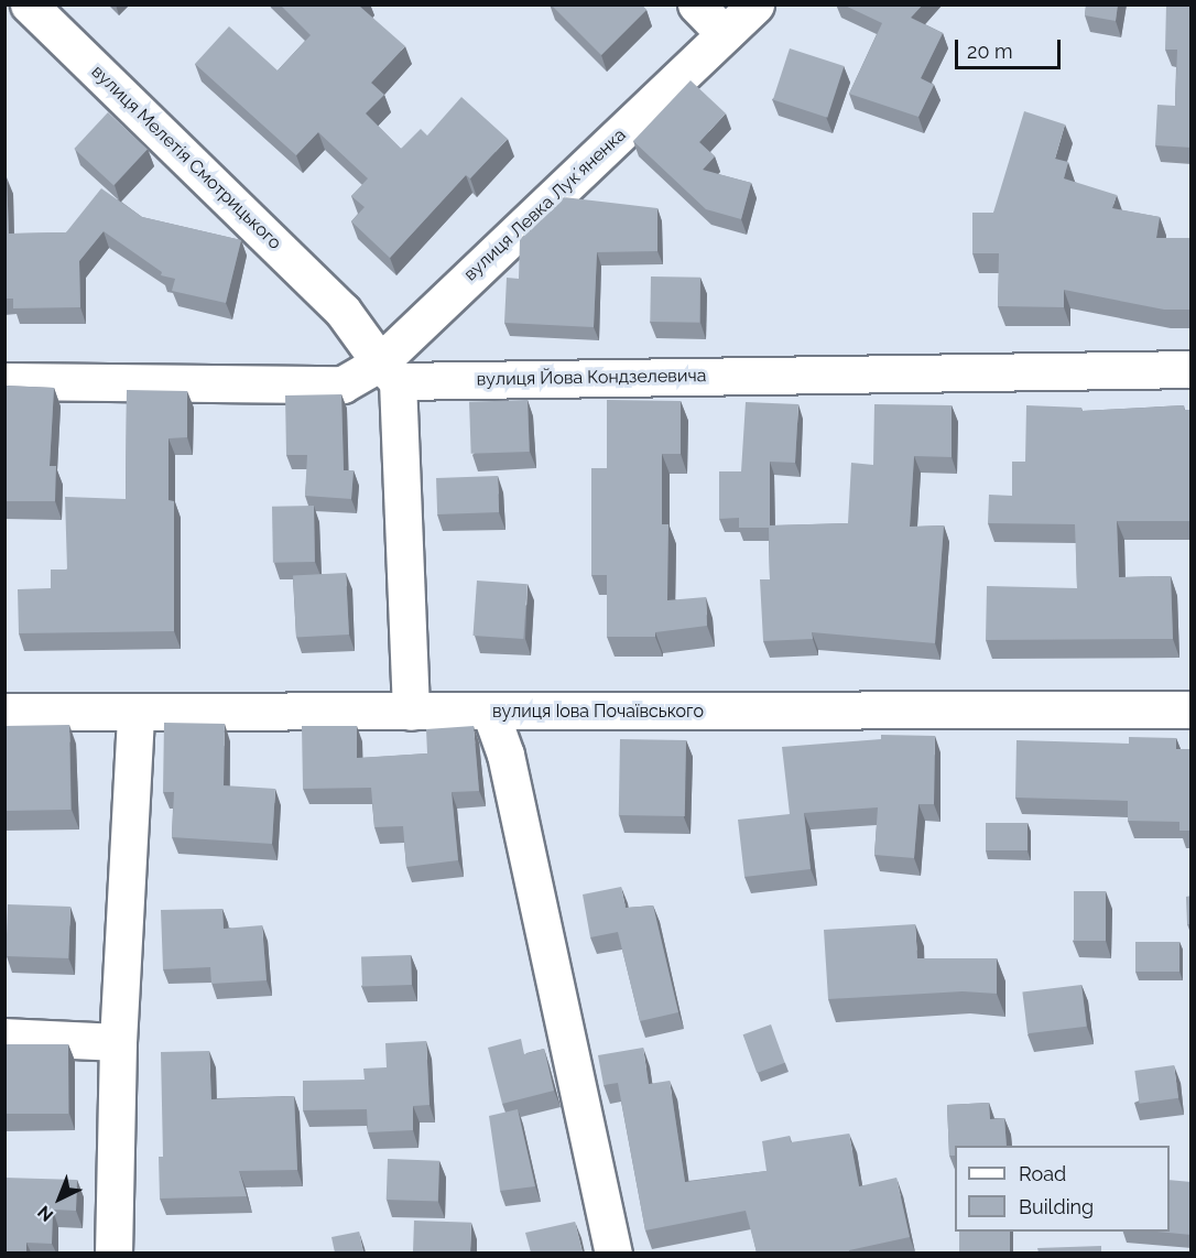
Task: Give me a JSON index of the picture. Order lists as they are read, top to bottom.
{
  "streets": {
    "street": [
      "вулиця Мелетія Смотрицького",
      "вулиця Левка Лукʼяненка",
      "вулиця Йова Кондзелевича",
      "вулиця Іова Почаївського"
    ]
  },
  "crossings": [
    ["вулиця Мелетія Смотрицького", "вулиця Левка Лукʼяненка"],
    ["вулиця Мелетія Смотрицького", "вулиця Йова Кондзелевича"],
    ["вулиця Левка Лукʼяненка", "вулиця Йова Кондзелевича"]
  ],
  "legend": ["Road", "Building"],
  "scale_bar": "20 m",
  "north": "bottom left"
}
